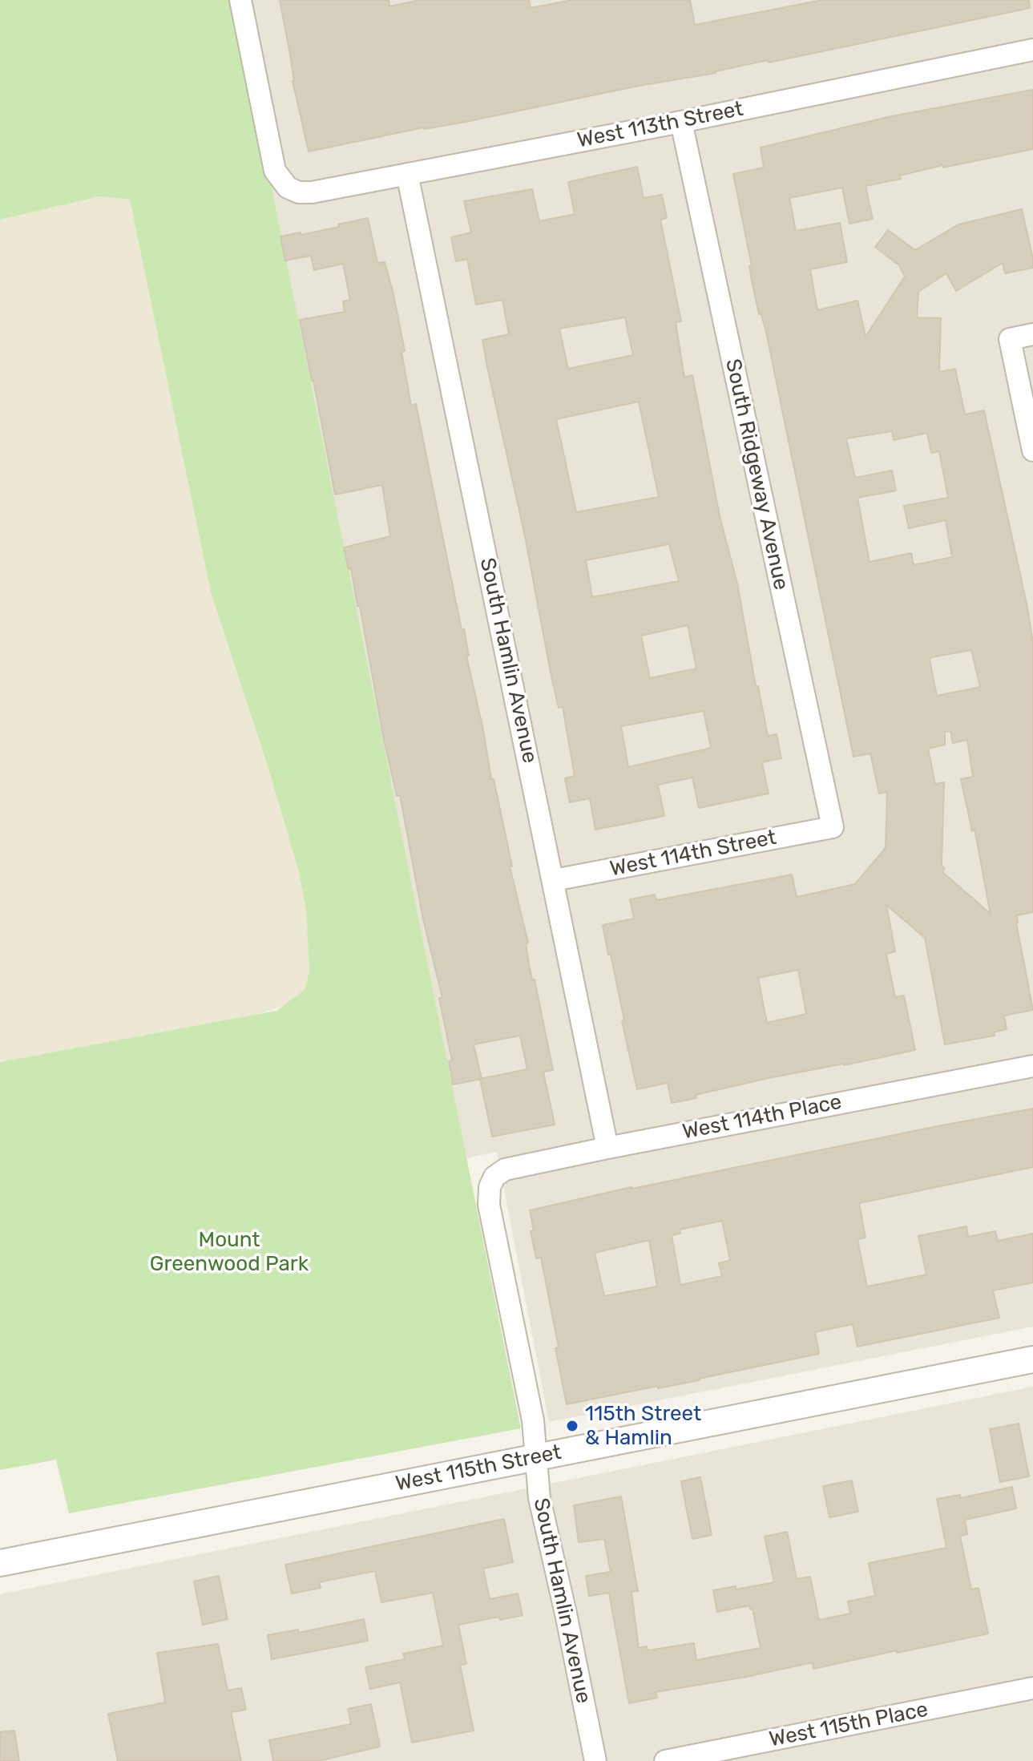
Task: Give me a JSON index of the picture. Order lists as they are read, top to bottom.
{
  "streets": {
    "street": [
      "West 113th Street",
      "South Ridgeway Avenue",
      "South Hamlin Avenue",
      "West 114th Street",
      "West 114th Place",
      "West 115th Street",
      "West 115th Place"
    ]
  },
  "crossings": [
    ["West 113th Street", "South Ridgeway Avenue"],
    ["West 113th Street", "South Hamlin Avenue"],
    ["South Ridgeway Avenue", "West 114th Street"],
    ["South Hamlin Avenue", "West 114th Street"],
    ["South Hamlin Avenue", "West 114th Place"],
    ["South Hamlin Avenue", "West 115th Street"]
  ],
  "parks": ["Mount Greenwood Park"],
  "places": ["115th Street & Hamlin"]
}
